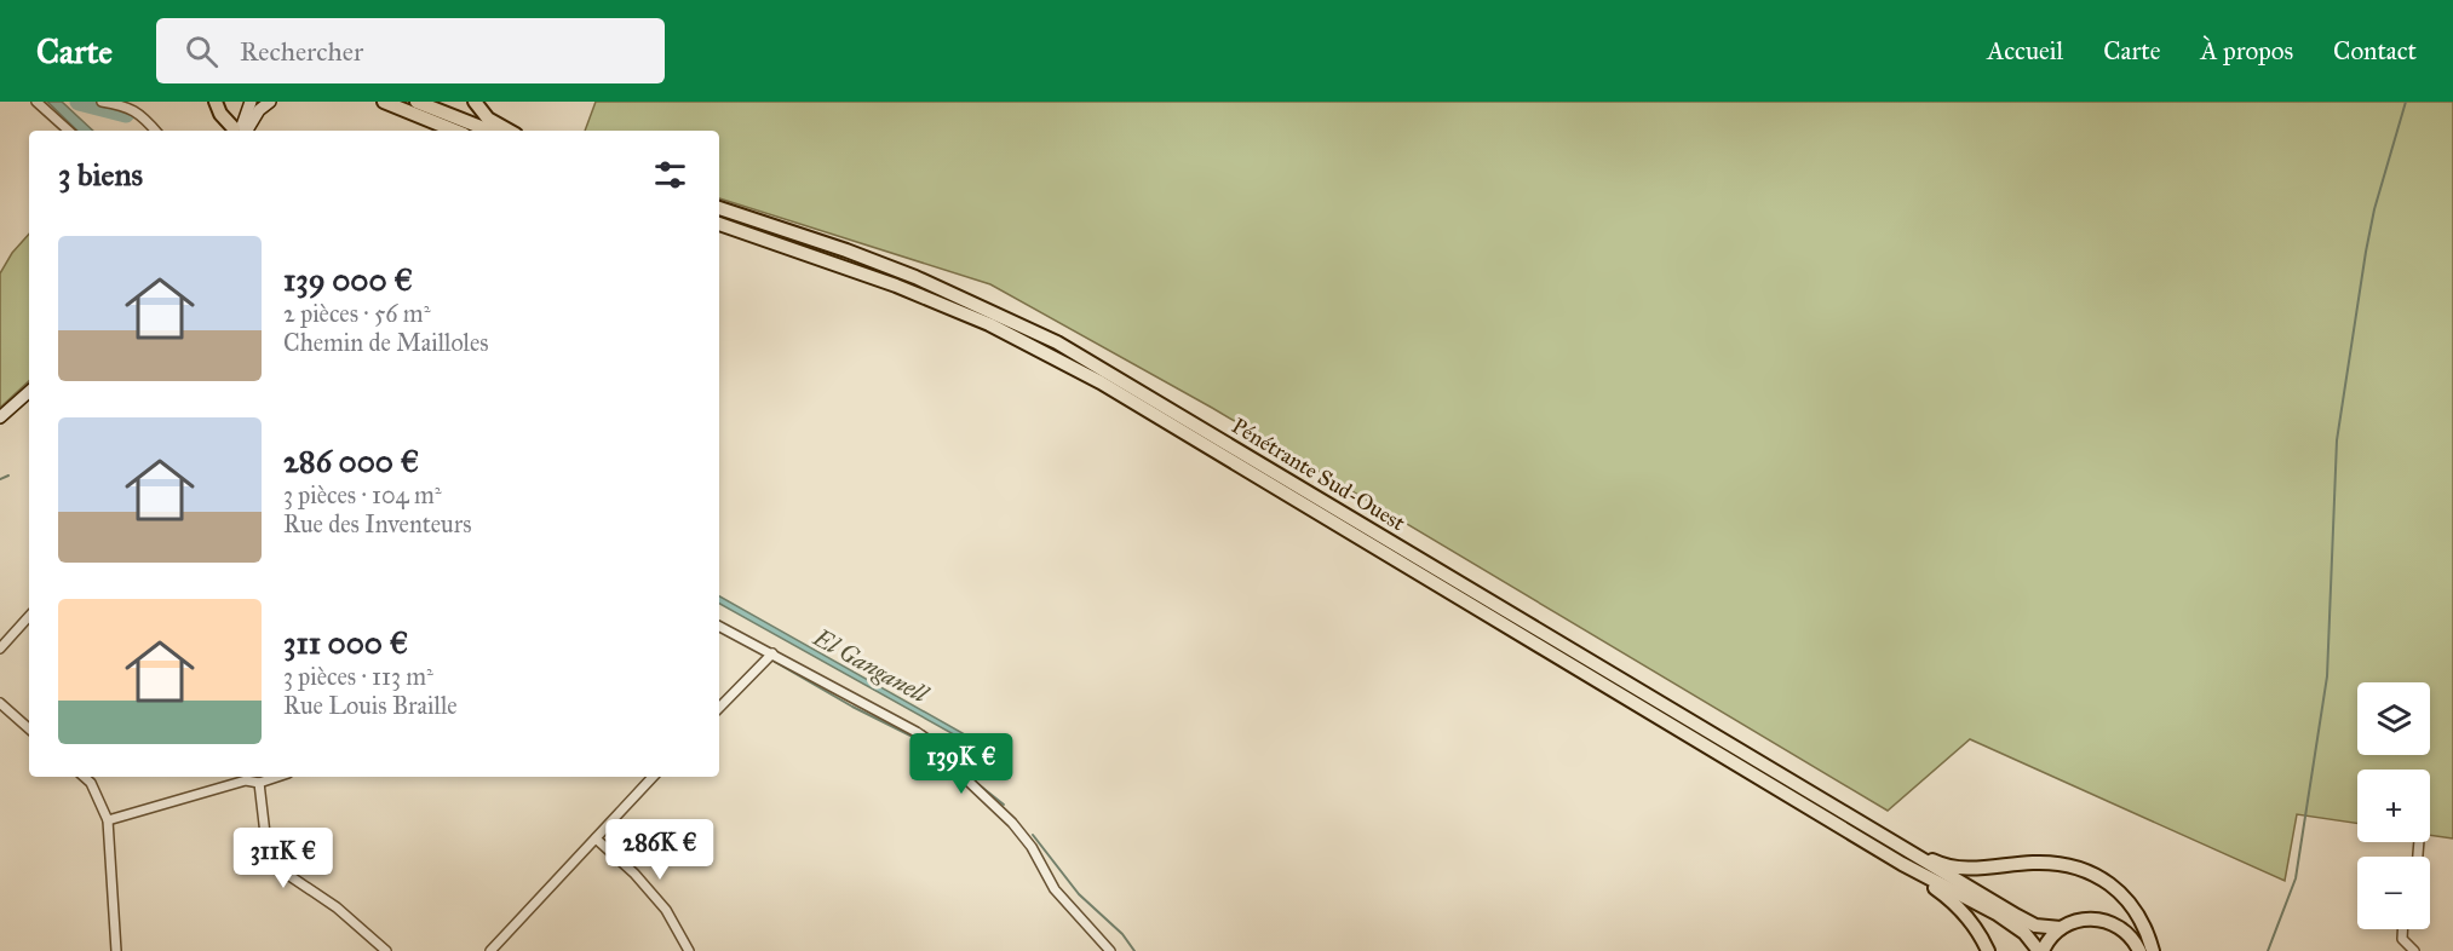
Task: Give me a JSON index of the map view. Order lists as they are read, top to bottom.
{
  "streets": {
    "highway": ["Pénétrante Sud-Ouest"]
  },
  "water": ["El Ganganell"],
  "page": {
    "header": "Carte",
    "search": "Rechercher",
    "nav": [
      "Accueil",
      "Carte",
      "À propos",
      "Contact"
    ],
    "heading": "3 biens",
    "list": [
      {
        "name": "139 000 €",
        "note": "2 pièces · 56 m² · Chemin de Mailloles"
      },
      {
        "name": "286 000 €",
        "note": "3 pièces · 104 m² · Rue des Inventeurs"
      },
      {
        "name": "311 000 €",
        "note": "3 pièces · 113 m² · Rue Louis Braille"
      }
    ],
    "map_buttons": ["+", "−"],
    "price": ["139K €", "286K €", "311K €"]
  }
}
